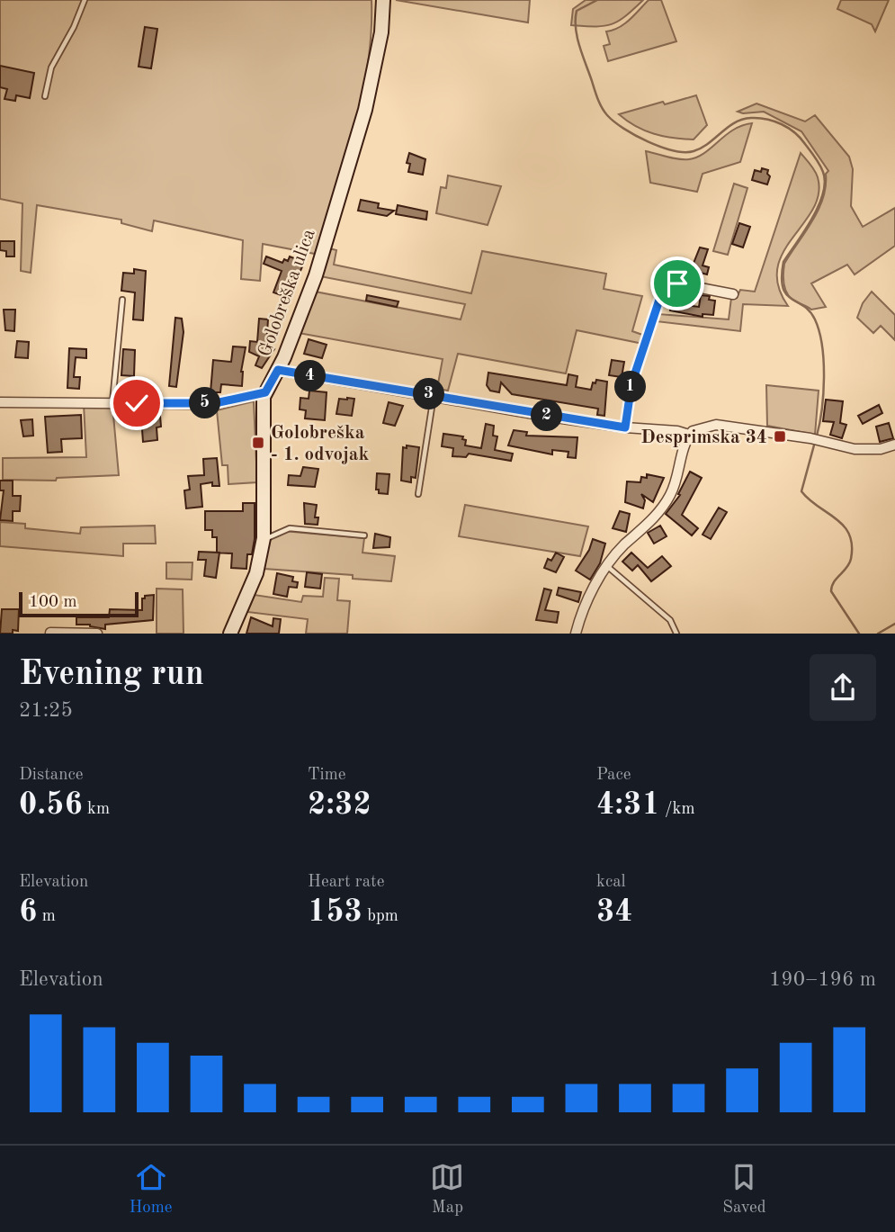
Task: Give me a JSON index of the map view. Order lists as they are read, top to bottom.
{
  "streets": {
    "street": ["Golobreška ulica"]
  },
  "places": {
    "transit": ["Desprimska 34", "Golobreška - 1. odvojak"]
  },
  "scale_bar": "100 m",
  "page": {
    "pins": [
      "4",
      "1",
      "3",
      "5",
      "2"
    ],
    "scale": "100 m",
    "heading": ["Evening run", "21:25"],
    "stats": [
      ["Distance", "0.56 km"],
      ["Time", "2:32"],
      ["Pace", "4:31 /km"],
      ["Elevation", "6 m"],
      ["Heart rate", "153 bpm"],
      ["kcal", "34"]
    ],
    "chart": ["Elevation", "190–196 m"],
    "tabs": ["Home", "Map", "Saved"]
  }
}
